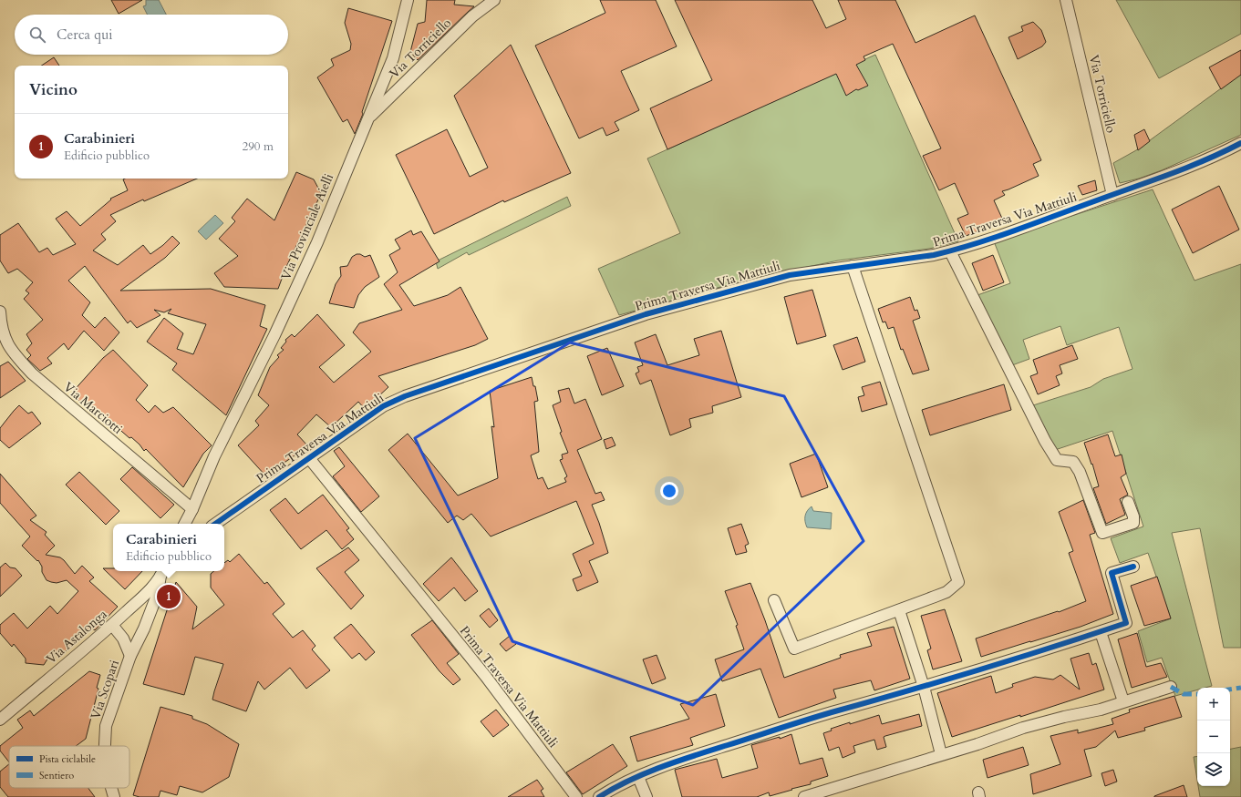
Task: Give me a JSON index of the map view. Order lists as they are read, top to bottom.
{
  "streets": {
    "street": [
      "Via Torriciello",
      "Prima Traversa Via Mattiuli",
      "Via Provinciale Aielli",
      "Via Marciotti",
      "Via Astalonga",
      "Via Scopari"
    ]
  },
  "crossings": [
    ["Via Torriciello", "Prima Traversa Via Mattiuli"],
    ["Via Torriciello", "Via Provinciale Aielli"],
    ["Via Provinciale Aielli", "Via Marciotti"],
    ["Via Astalonga", "Via Scopari"]
  ],
  "legend": ["Pista ciclabile", "Sentiero"],
  "page": {
    "search": "Cerca qui",
    "heading": "Vicino",
    "list": [
      {
        "mark": "1",
        "name": "Carabinieri",
        "note": "Edificio pubblico",
        "value": "290 m"
      }
    ],
    "popup": ["Carabinieri", "Edificio pubblico"],
    "pins": "1",
    "map_buttons": ["+", "−"]
  }
}
